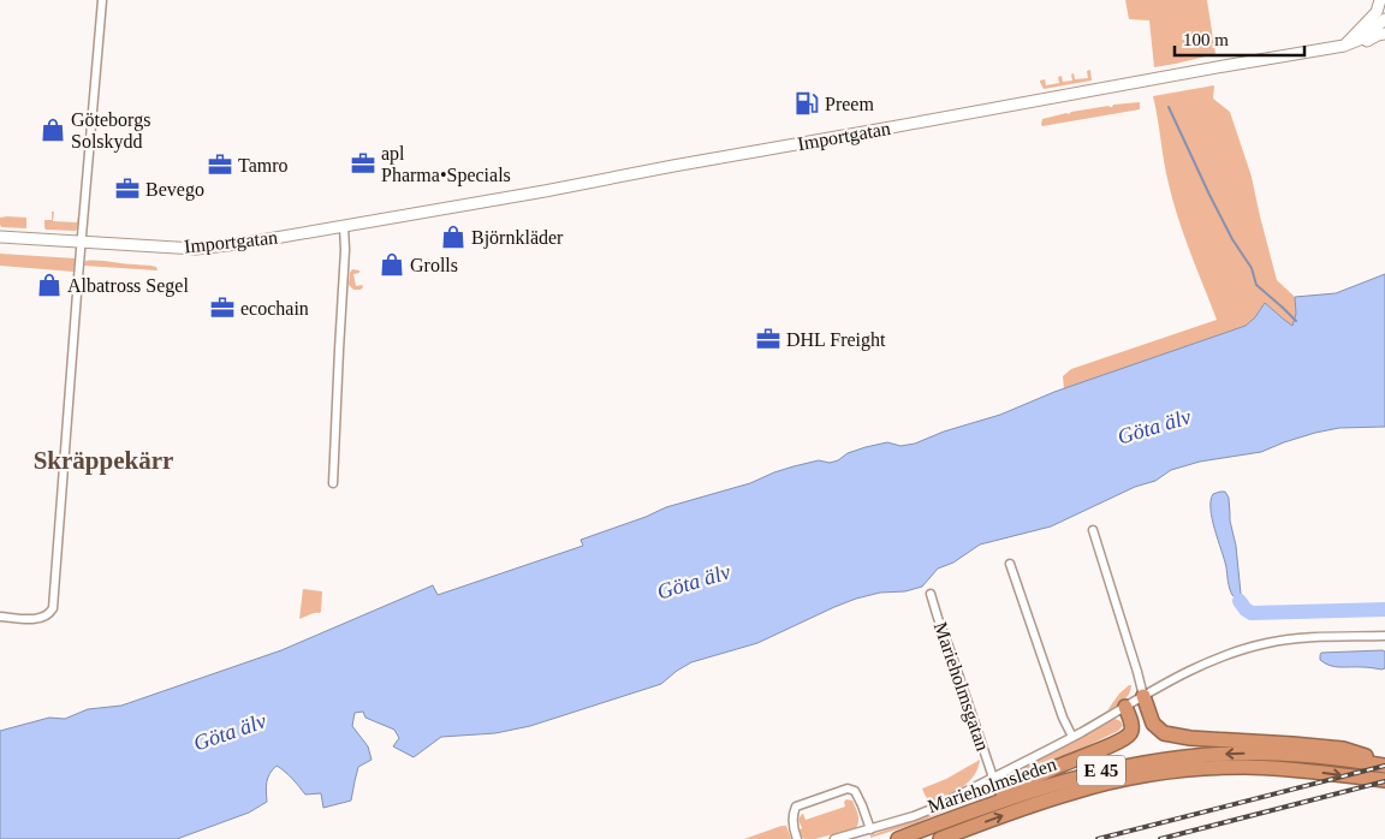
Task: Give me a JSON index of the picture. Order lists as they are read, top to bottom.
{
  "streets": {
    "highway": ["E 45", "Marieholmsleden"],
    "street": ["Importgatan", "Marieholmsgatan"]
  },
  "districts": ["Skräppekärr"],
  "water": ["Göta älv"],
  "places": {
    "fuel station": ["Preem"],
    "shop": [
      "Göteborgs Solskydd",
      "Björnkläder",
      "Grolls",
      "Albatross Segel"
    ],
    "office": [
      "apl Pharma•Specials",
      "Tamro",
      "Bevego",
      "ecochain",
      "DHL Freight"
    ]
  },
  "scale_bar": "100 m"
}
